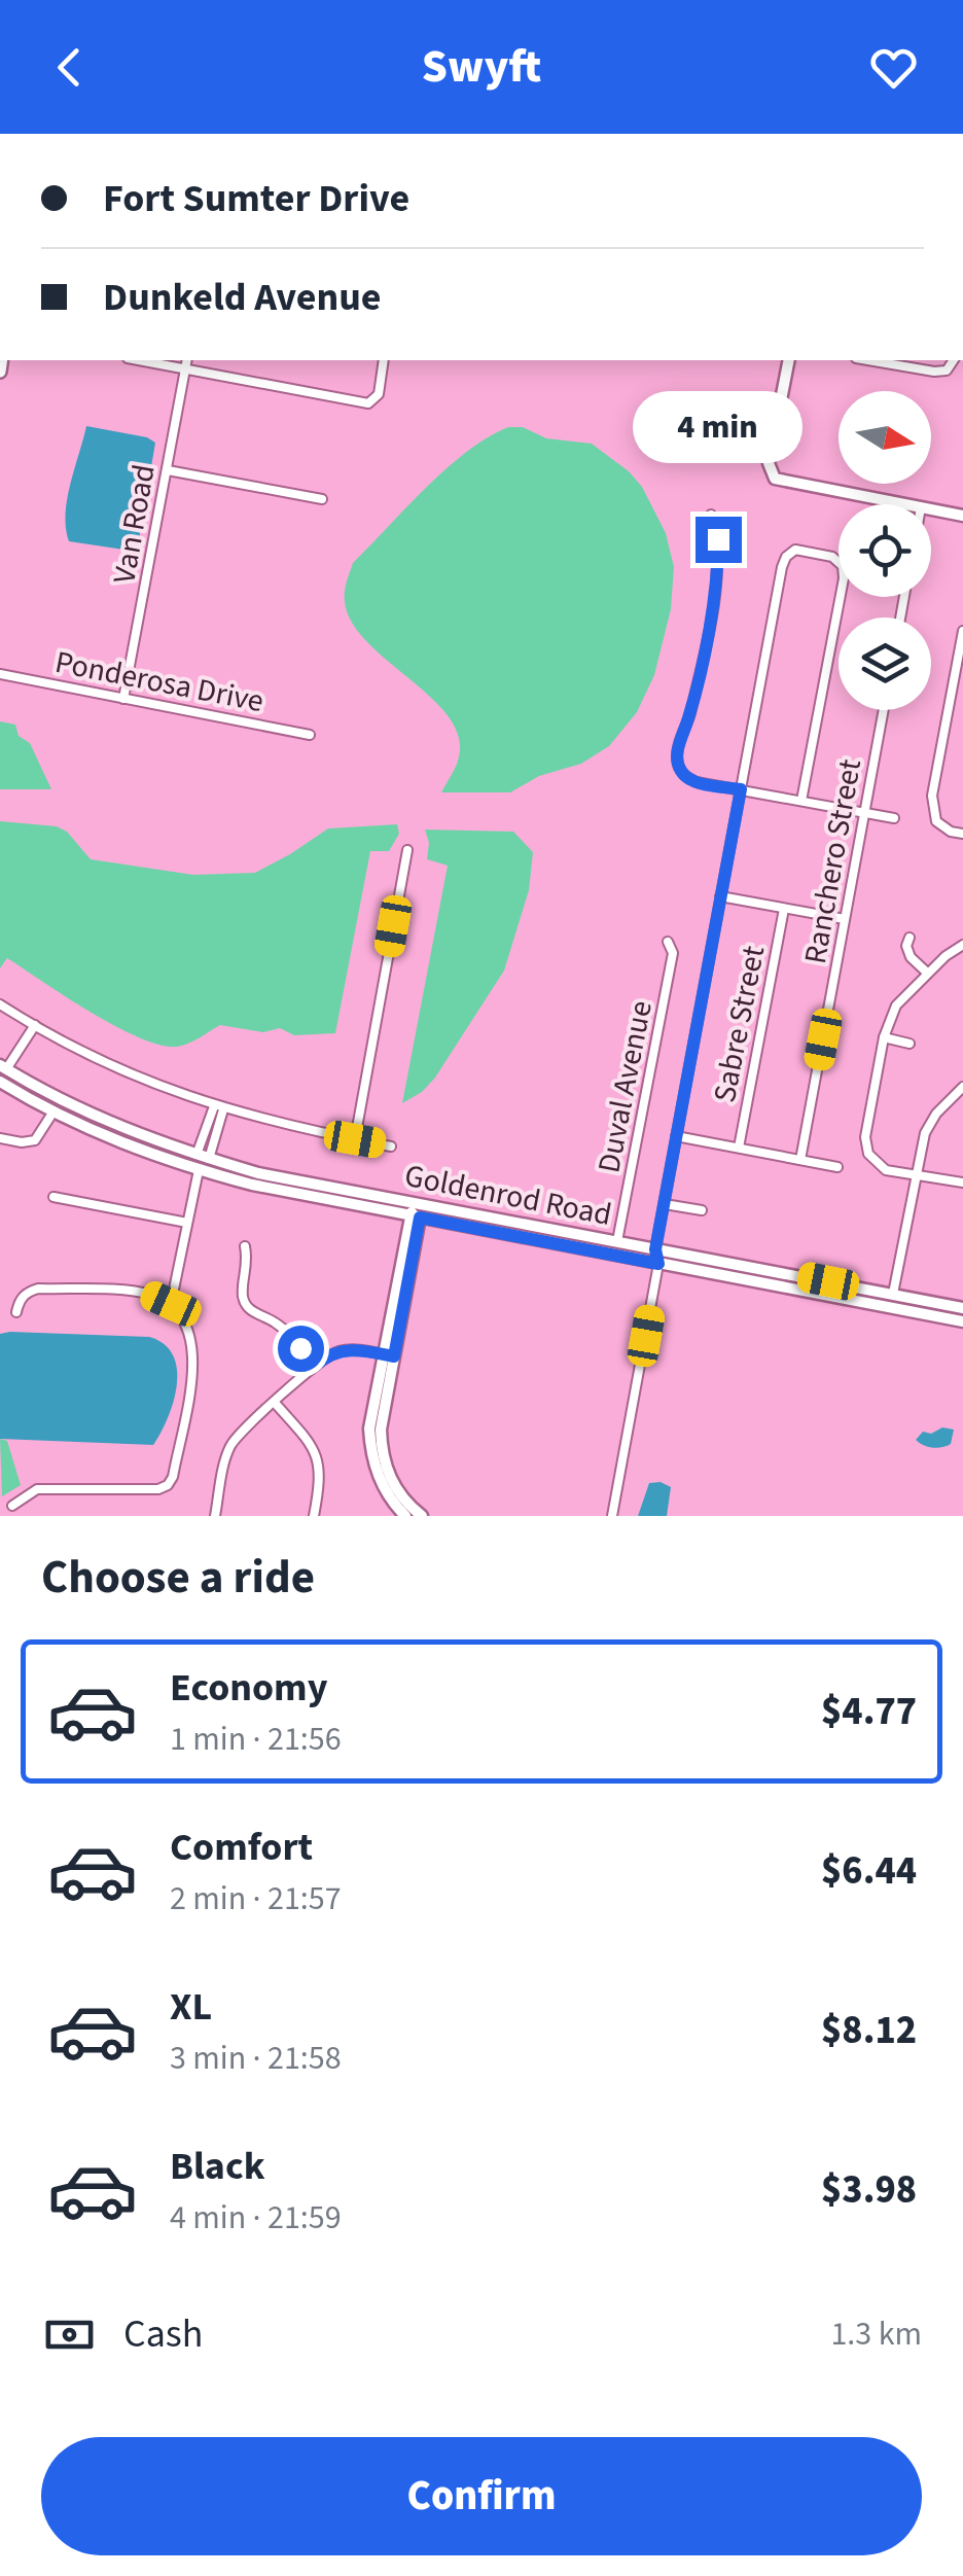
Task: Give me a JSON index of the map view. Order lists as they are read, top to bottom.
{
  "streets": {
    "main road": ["Goldenrod Road"],
    "street": [
      "Van Road",
      "Ponderosa Drive",
      "Ranchero Street",
      "Sabre Street",
      "Duval Avenue"
    ]
  },
  "crossings": [
    ["Van Road", "Ponderosa Drive"],
    ["Duval Avenue", "Goldenrod Road"]
  ],
  "north": "right",
  "page": {
    "header": "Swyft",
    "banner": ["Fort Sumter Drive", "Dunkeld Avenue"],
    "bubble": "4 min",
    "heading": "Choose a ride",
    "list": [
      {
        "name": "Economy",
        "note": "1 min · 21:56",
        "value": "$4.77"
      },
      {
        "name": "Comfort",
        "note": "2 min · 21:57",
        "value": "$6.44"
      },
      {
        "name": "XL",
        "note": "3 min · 21:58",
        "value": "$8.12"
      },
      {
        "name": "Black",
        "note": "4 min · 21:59",
        "value": "$3.98"
      }
    ],
    "pay": ["Cash", "1.3 km"],
    "buttons": "Confirm"
  }
}
